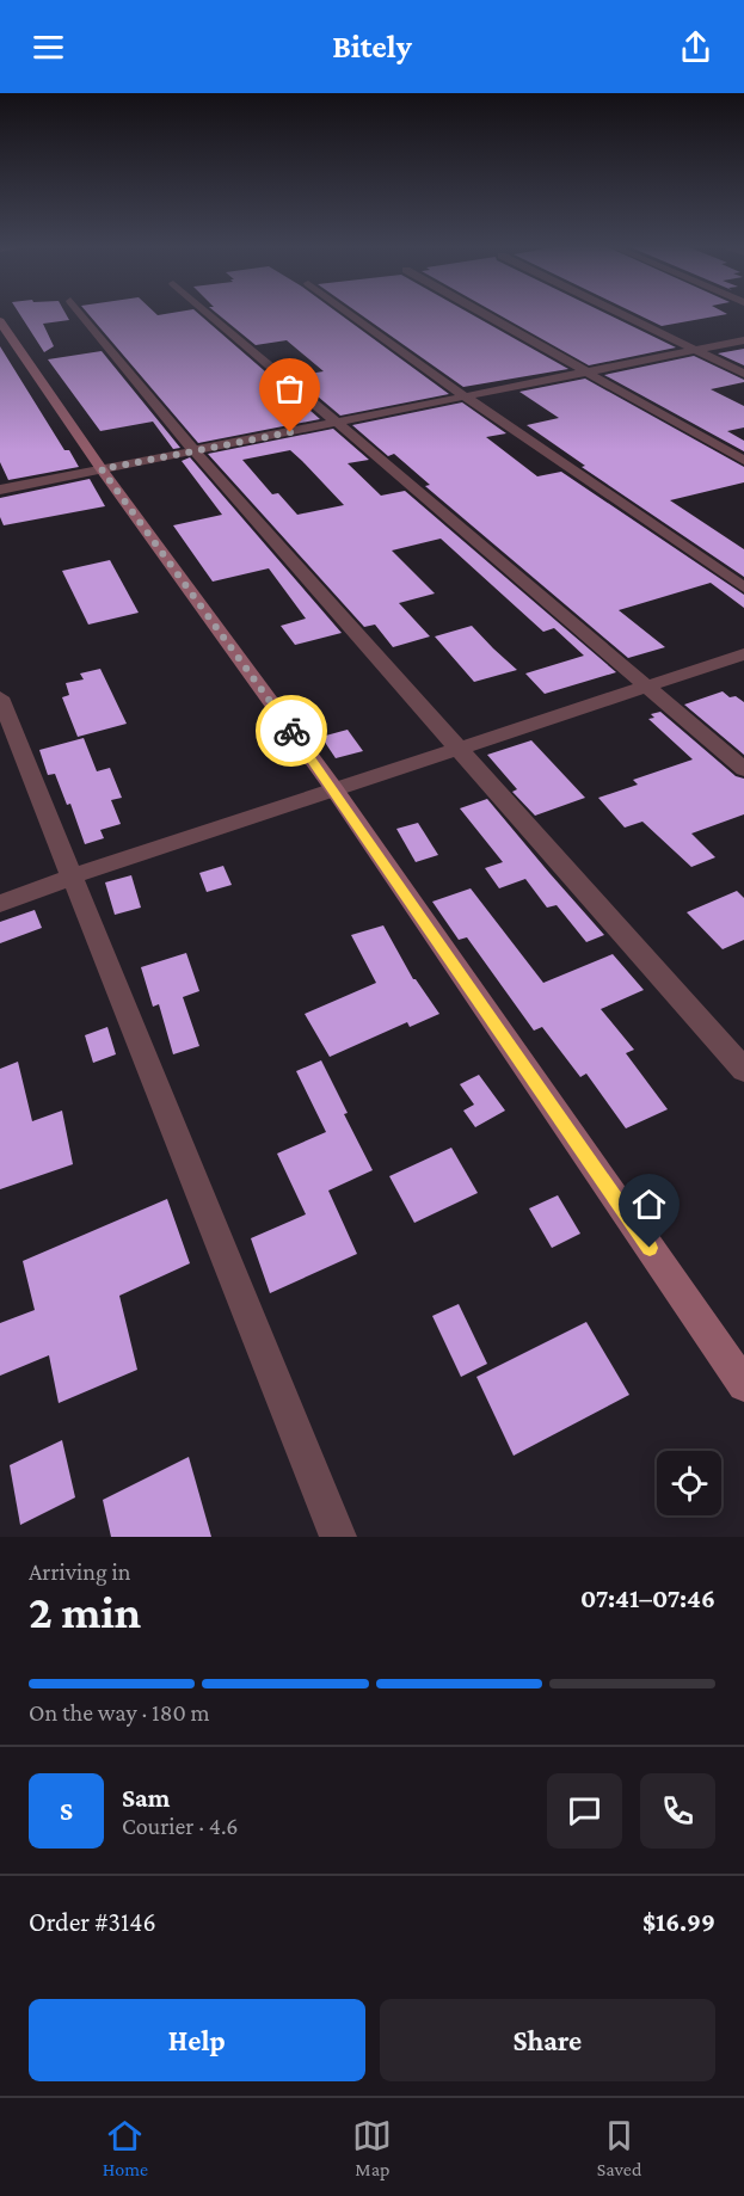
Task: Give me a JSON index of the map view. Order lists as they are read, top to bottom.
{
  "page": {
    "header": "Bitely",
    "heading": ["2 min", "Arriving in", "07:41–07:46"],
    "panel": [
      "Sam",
      "Courier · 4.6",
      "Order #3146",
      "$16.99"
    ],
    "bar": "On the way · 180 m",
    "round": "S",
    "buttons": ["Help", "Share"],
    "tabs": ["Home", "Map", "Saved"]
  }
}
